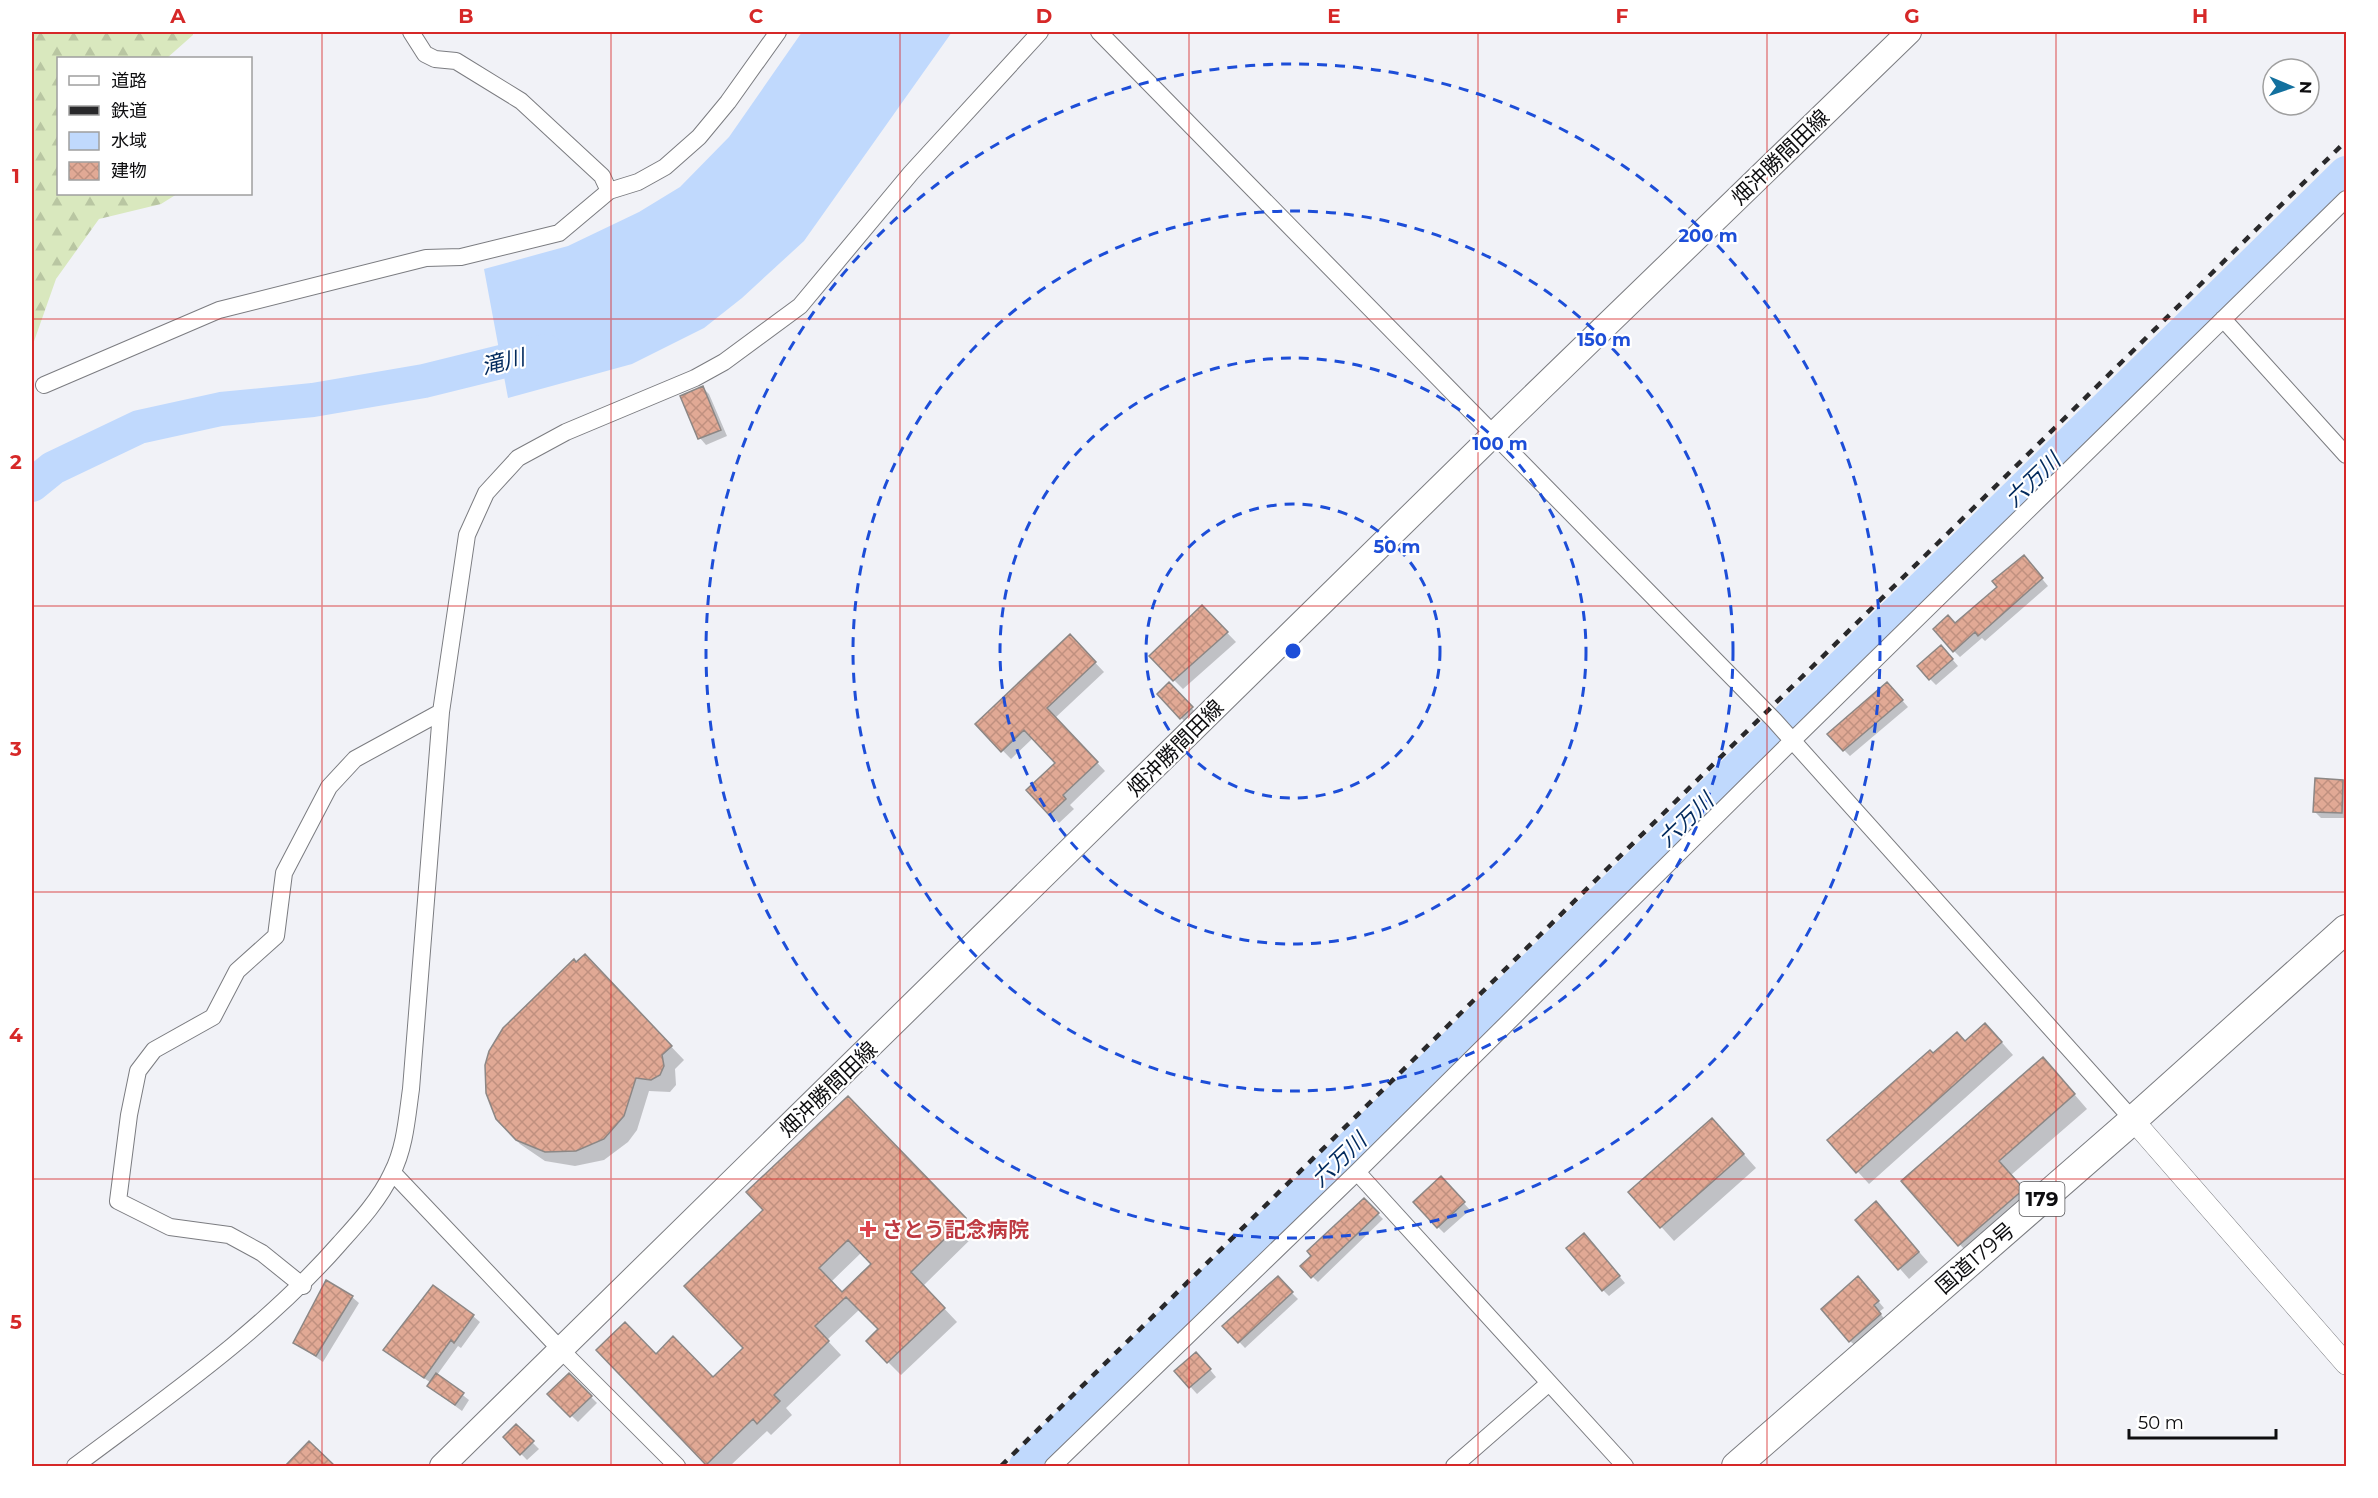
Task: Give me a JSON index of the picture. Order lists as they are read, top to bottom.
{
  "streets": {
    "highway": ["179", "国道179号"],
    "main road": ["畑沖勝間田線"]
  },
  "water": ["滝川", "六万川"],
  "places": {
    "health": ["さとう記念病院"]
  },
  "legend": [
    "道路",
    "鉄道",
    "水域",
    "建物"
  ],
  "scale_bar": "50 m",
  "north": "right",
  "grid": {
    "columns": [
      "A",
      "B",
      "C",
      "D",
      "E",
      "F",
      "G",
      "H"
    ],
    "rows": [
      "1",
      "2",
      "3",
      "4",
      "5"
    ]
  },
  "rings": [
    "200 m",
    "150 m",
    "100 m",
    "50 m"
  ]
}
